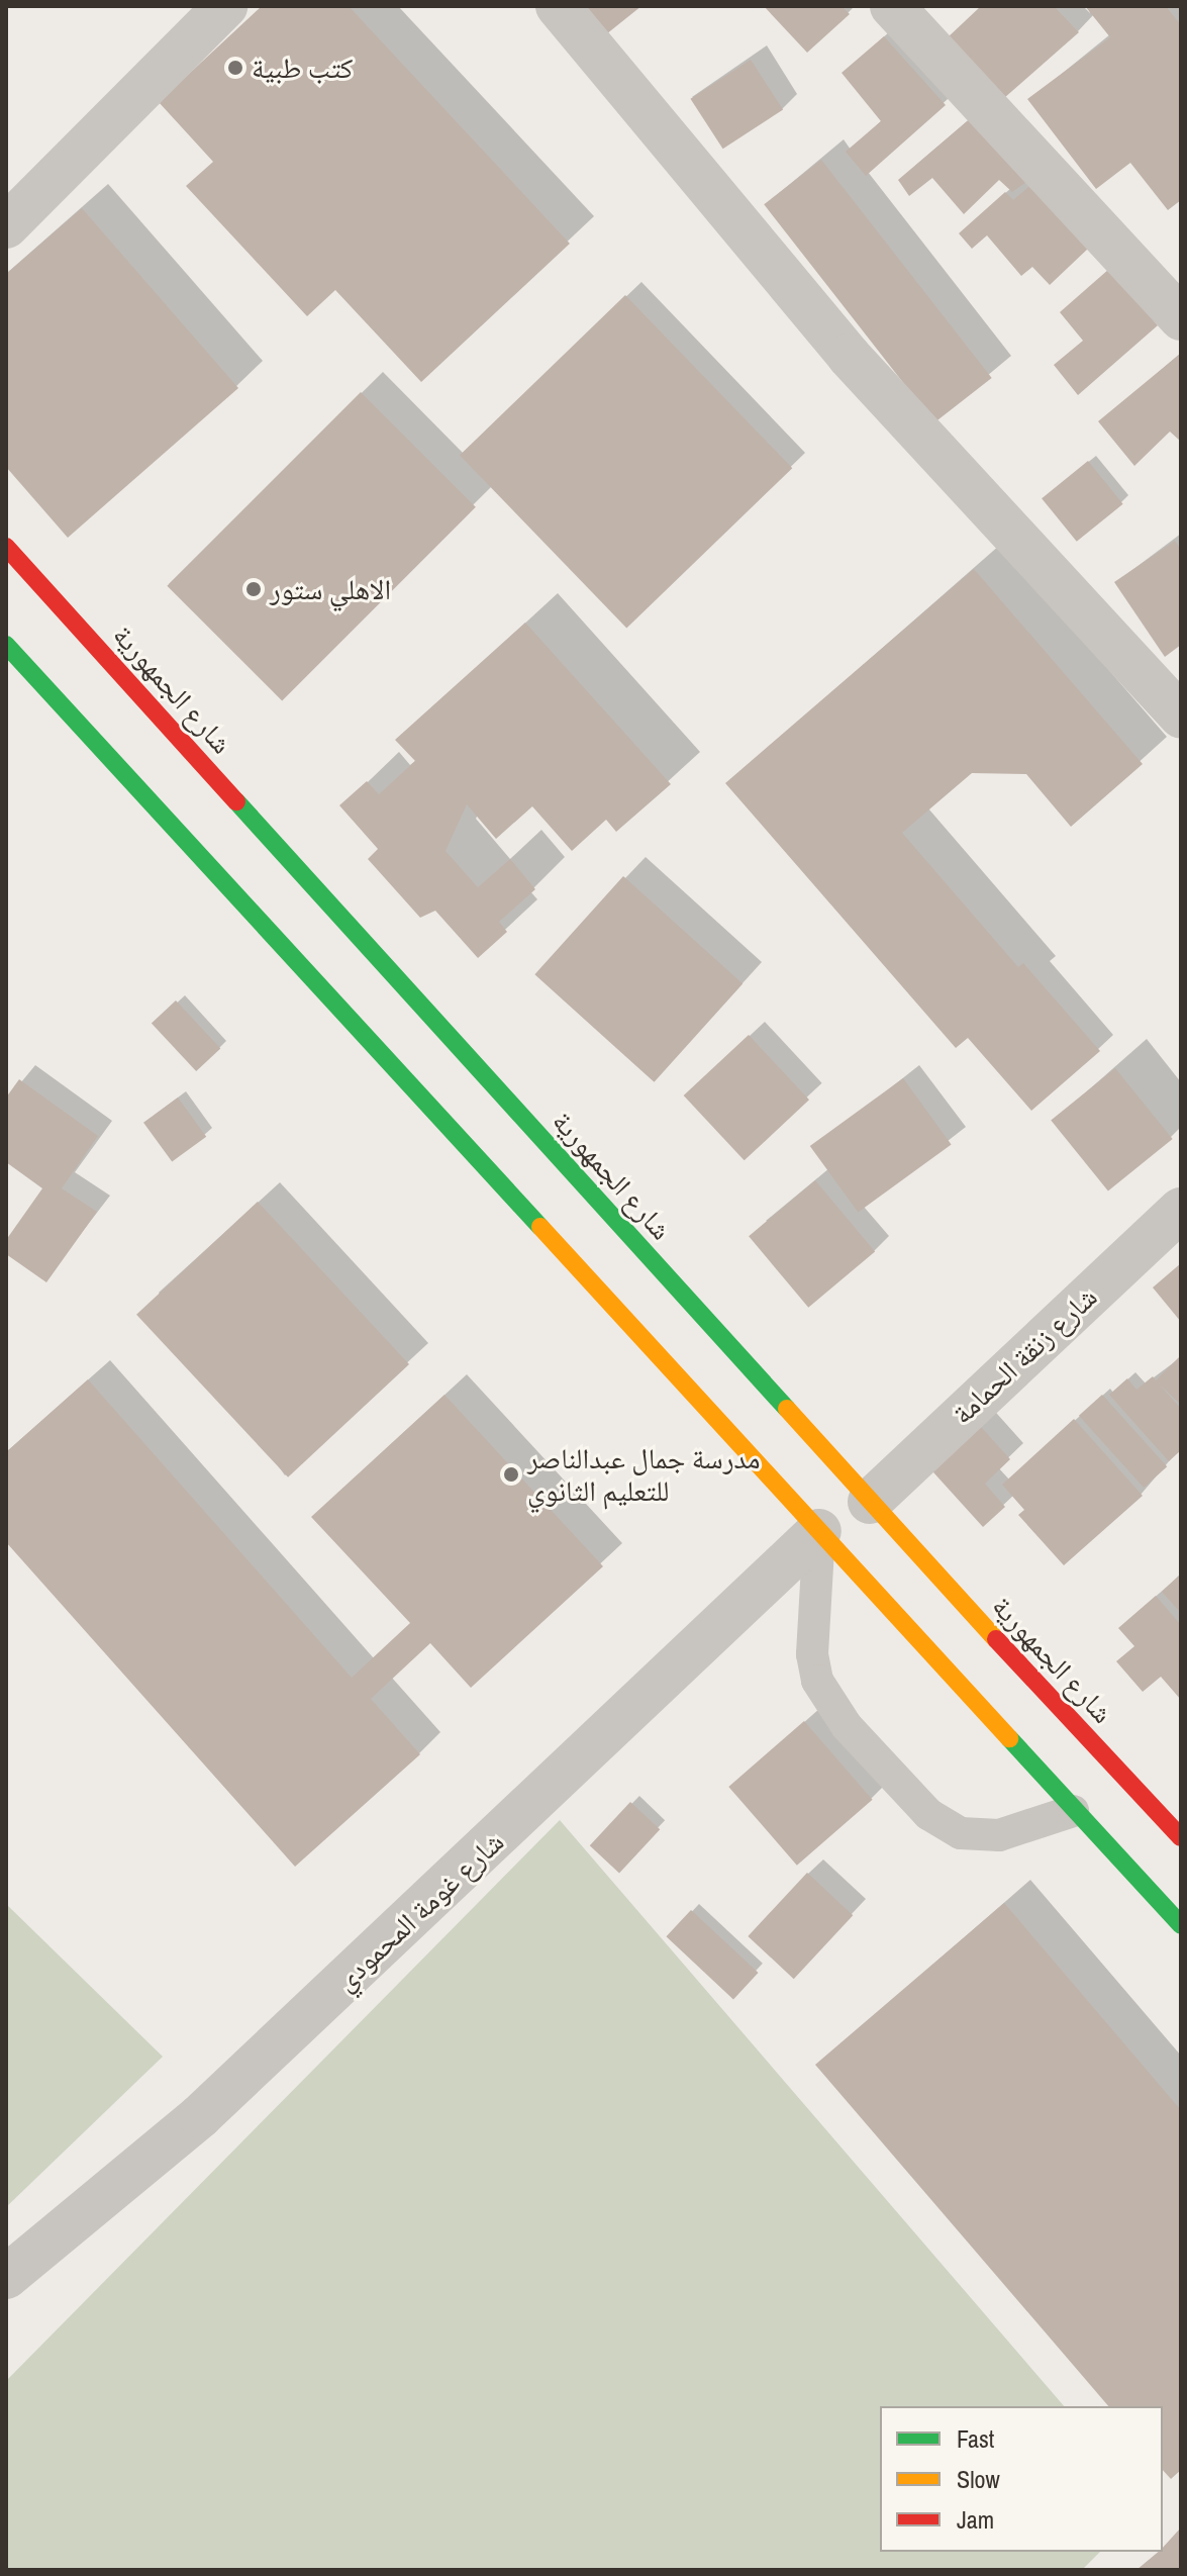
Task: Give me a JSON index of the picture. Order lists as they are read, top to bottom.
{
  "streets": {
    "main road": ["شارع الجمهورية"],
    "street": ["شارع زنقة الحمامة", "شارع غومة المحمودي"]
  },
  "crossings": [
    ["شارع الجمهورية", "شارع زنقة الحمامة"]
  ],
  "places": ["كتب طبية", "الاهلي ستور", "مدرسة جمال عبدالناصر للتعليم الثانوي"],
  "legend": ["Fast", "Slow", "Jam"]
}
